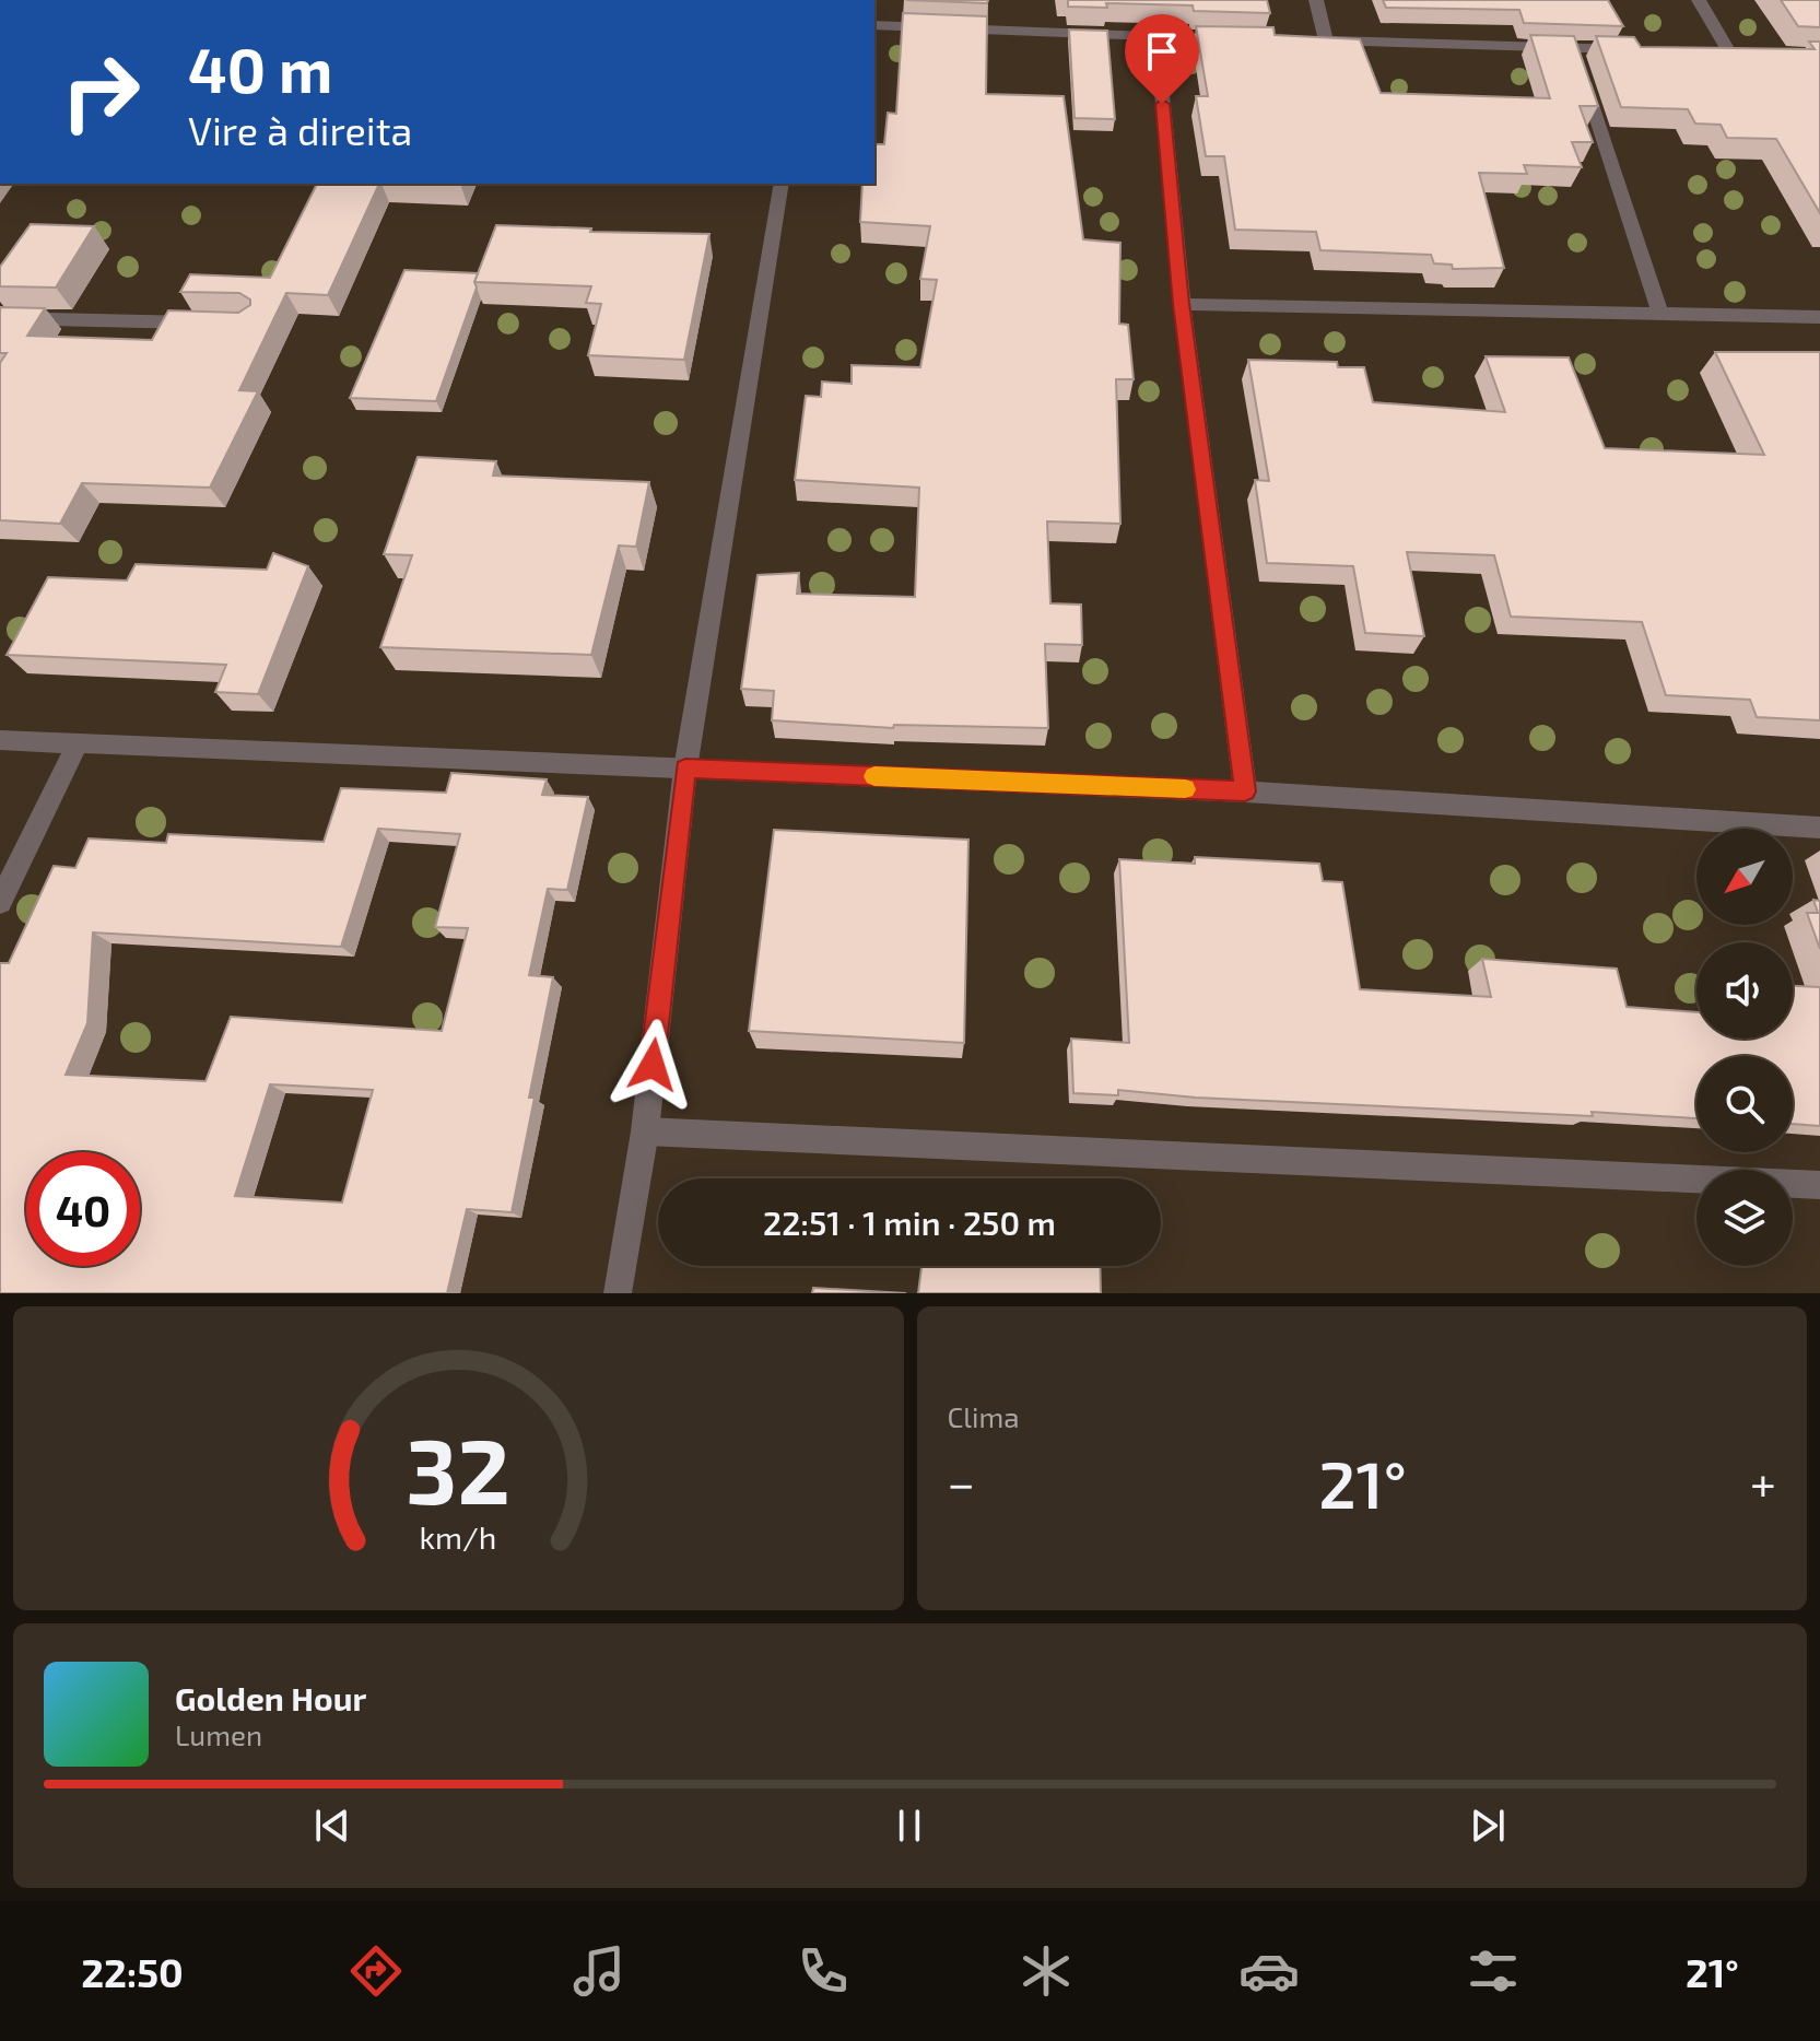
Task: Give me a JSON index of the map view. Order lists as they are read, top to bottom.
{
  "north": "bottom left",
  "page": {
    "turn": ["40 m", "Vire à direita"],
    "limit": "40",
    "trip": "22:51 · 1 min · 250 m",
    "tile": "Clima",
    "heat": ["−", "21°", "+"],
    "song": ["Golden Hour", "Lumen"],
    "tabs": ["22:50", "21°"],
    "gauge": ["32", "km/h"]
  }
}
